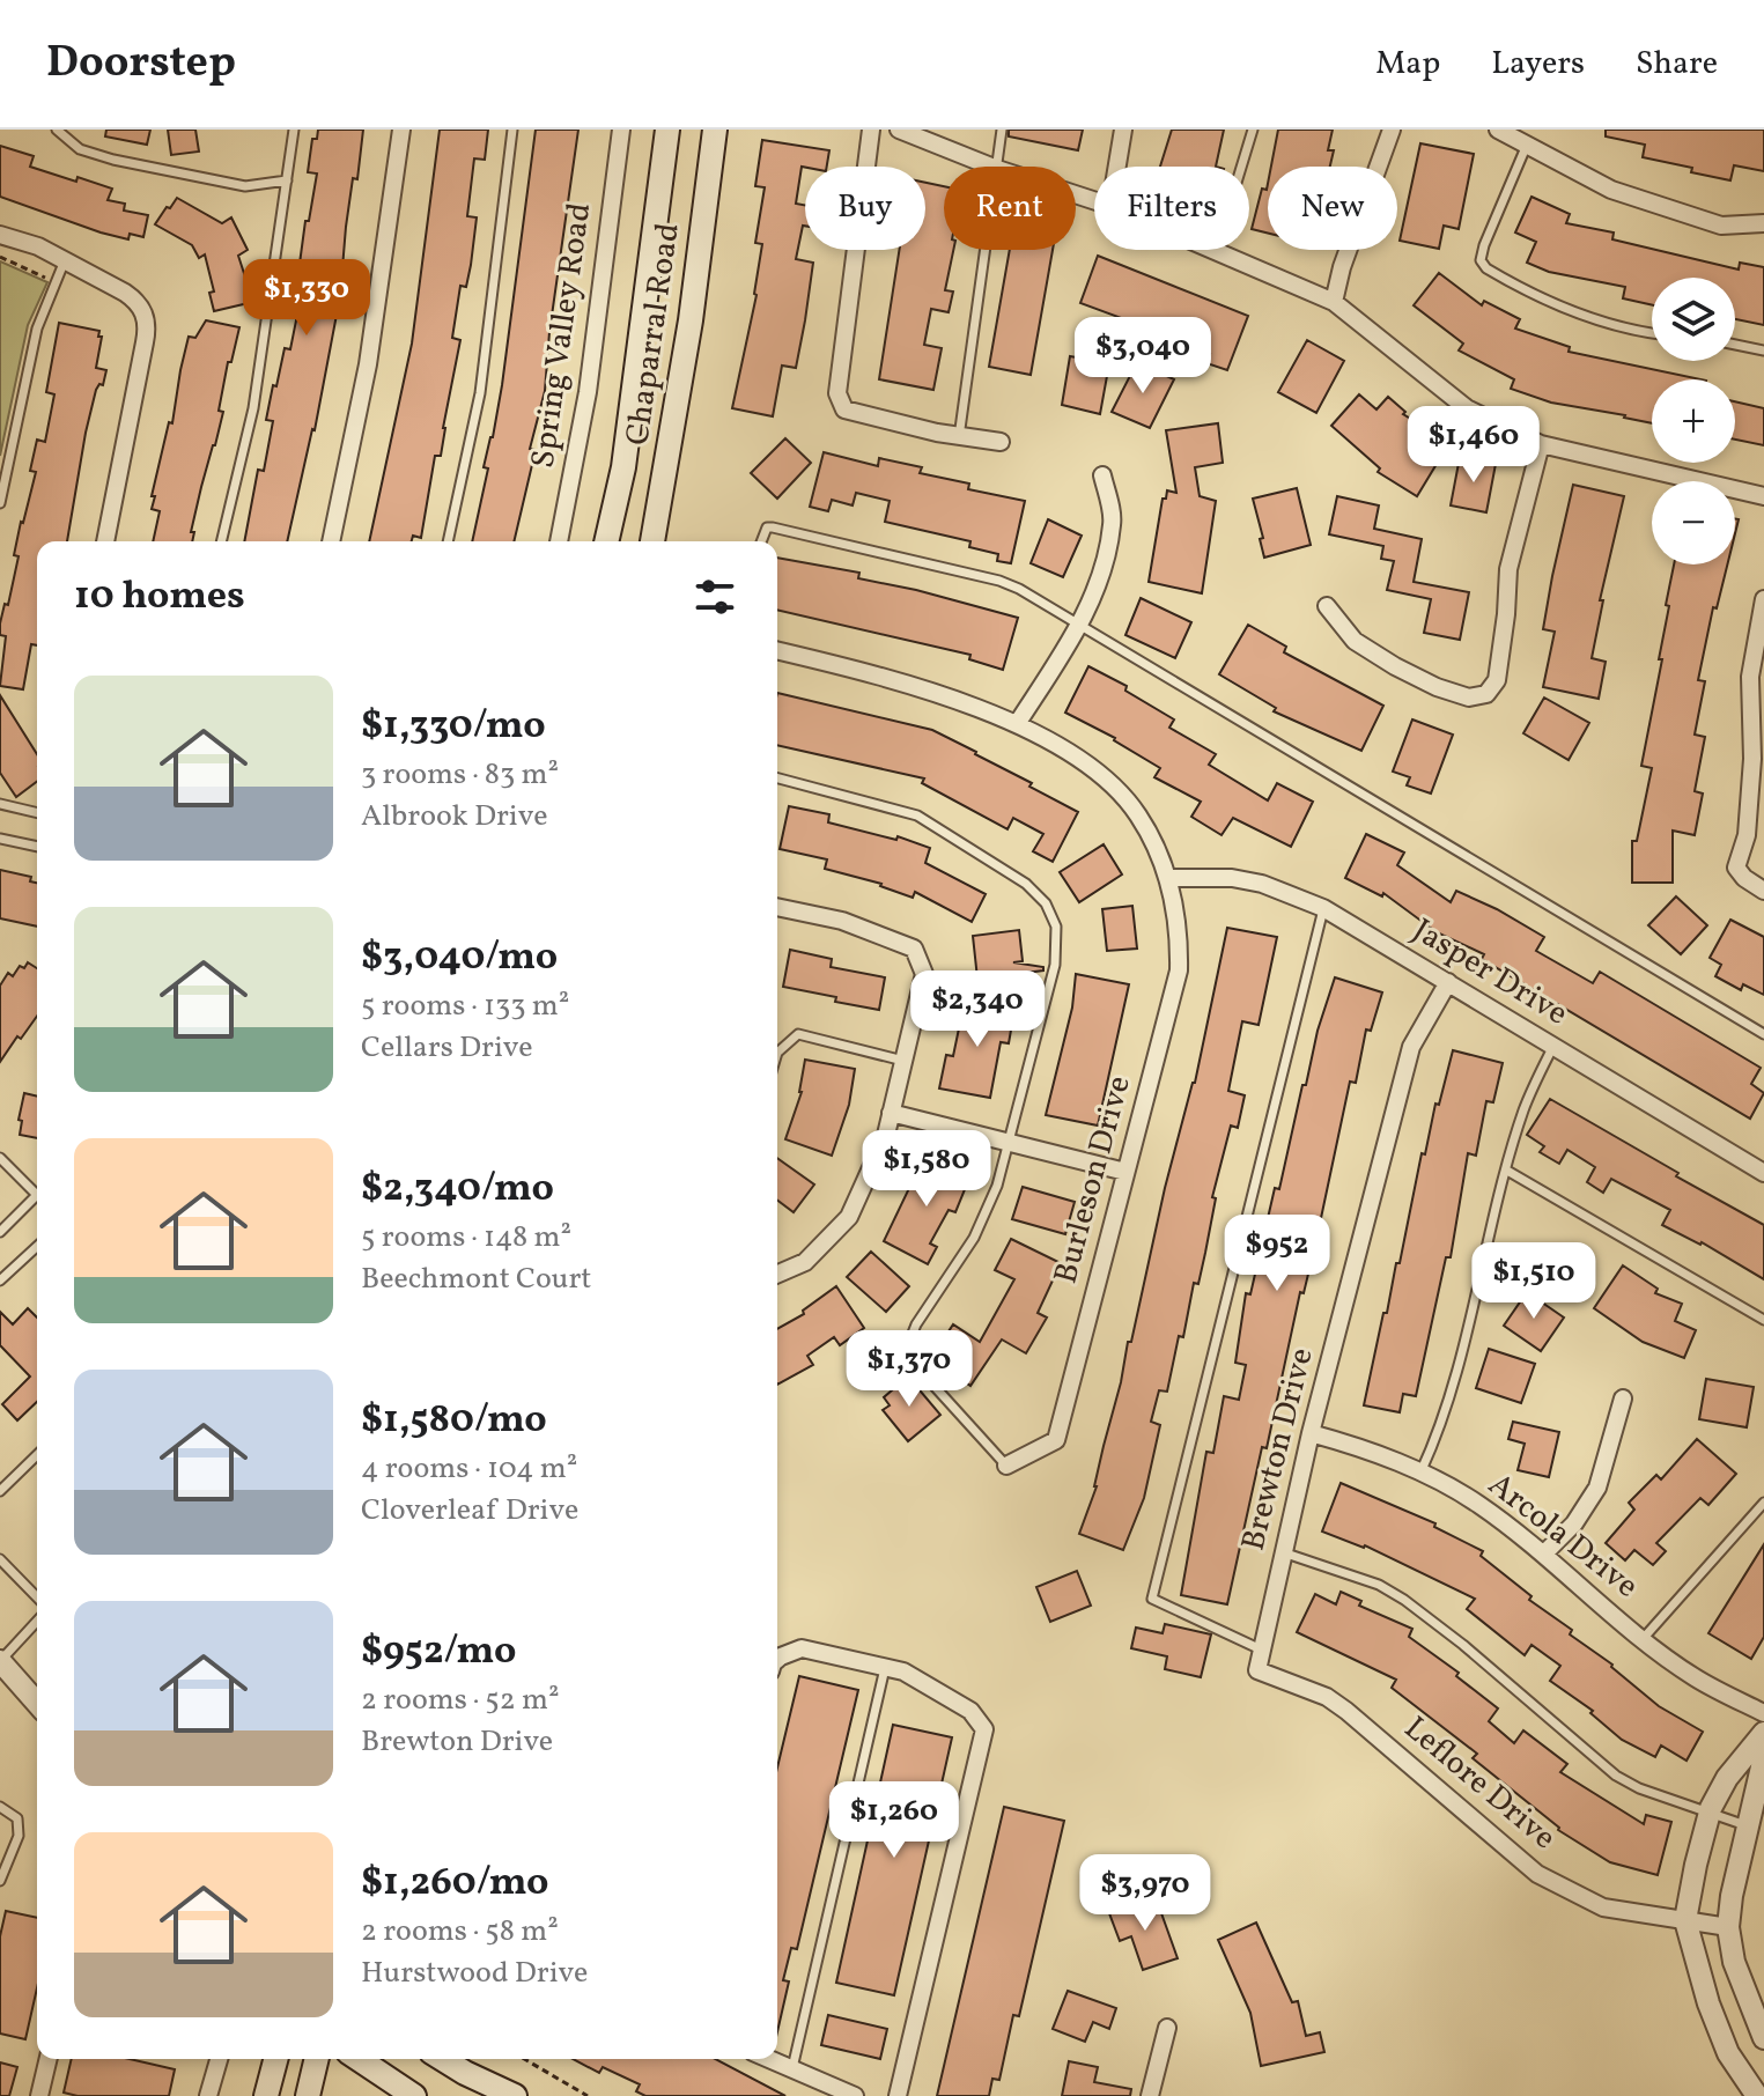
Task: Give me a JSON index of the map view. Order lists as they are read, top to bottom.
{
  "streets": {
    "main road": ["Chaparral Road"],
    "street": [
      "Spring Valley Road",
      "Jasper Drive",
      "Burleson Drive",
      "Brewton Drive",
      "Arcola Drive",
      "Leflore Drive"
    ]
  },
  "crossings": [
    ["Jasper Drive", "Burleson Drive"],
    ["Jasper Drive", "Brewton Drive"],
    ["Brewton Drive", "Arcola Drive"],
    ["Brewton Drive", "Leflore Drive"]
  ],
  "page": {
    "header": "Doorstep",
    "nav": ["Map", "Layers", "Share"],
    "chip": [
      "Buy",
      "Rent",
      "Filters",
      "New"
    ],
    "price": [
      "$1,330",
      "$3,040",
      "$1,460",
      "$2,340",
      "$1,580",
      "$952",
      "$1,510",
      "$1,370",
      "$1,260",
      "$3,970"
    ],
    "map_buttons": ["+", "−"],
    "heading": "10 homes",
    "list": [
      {
        "name": "$1,330/mo",
        "note": "3 rooms · 83 m² · Albrook Drive"
      },
      {
        "name": "$3,040/mo",
        "note": "5 rooms · 133 m² · Cellars Drive"
      },
      {
        "name": "$2,340/mo",
        "note": "5 rooms · 148 m² · Beechmont Court"
      },
      {
        "name": "$1,580/mo",
        "note": "4 rooms · 104 m² · Cloverleaf Drive"
      },
      {
        "name": "$952/mo",
        "note": "2 rooms · 52 m² · Brewton Drive"
      },
      {
        "name": "$1,260/mo",
        "note": "2 rooms · 58 m² · Hurstwood Drive"
      }
    ]
  }
}
